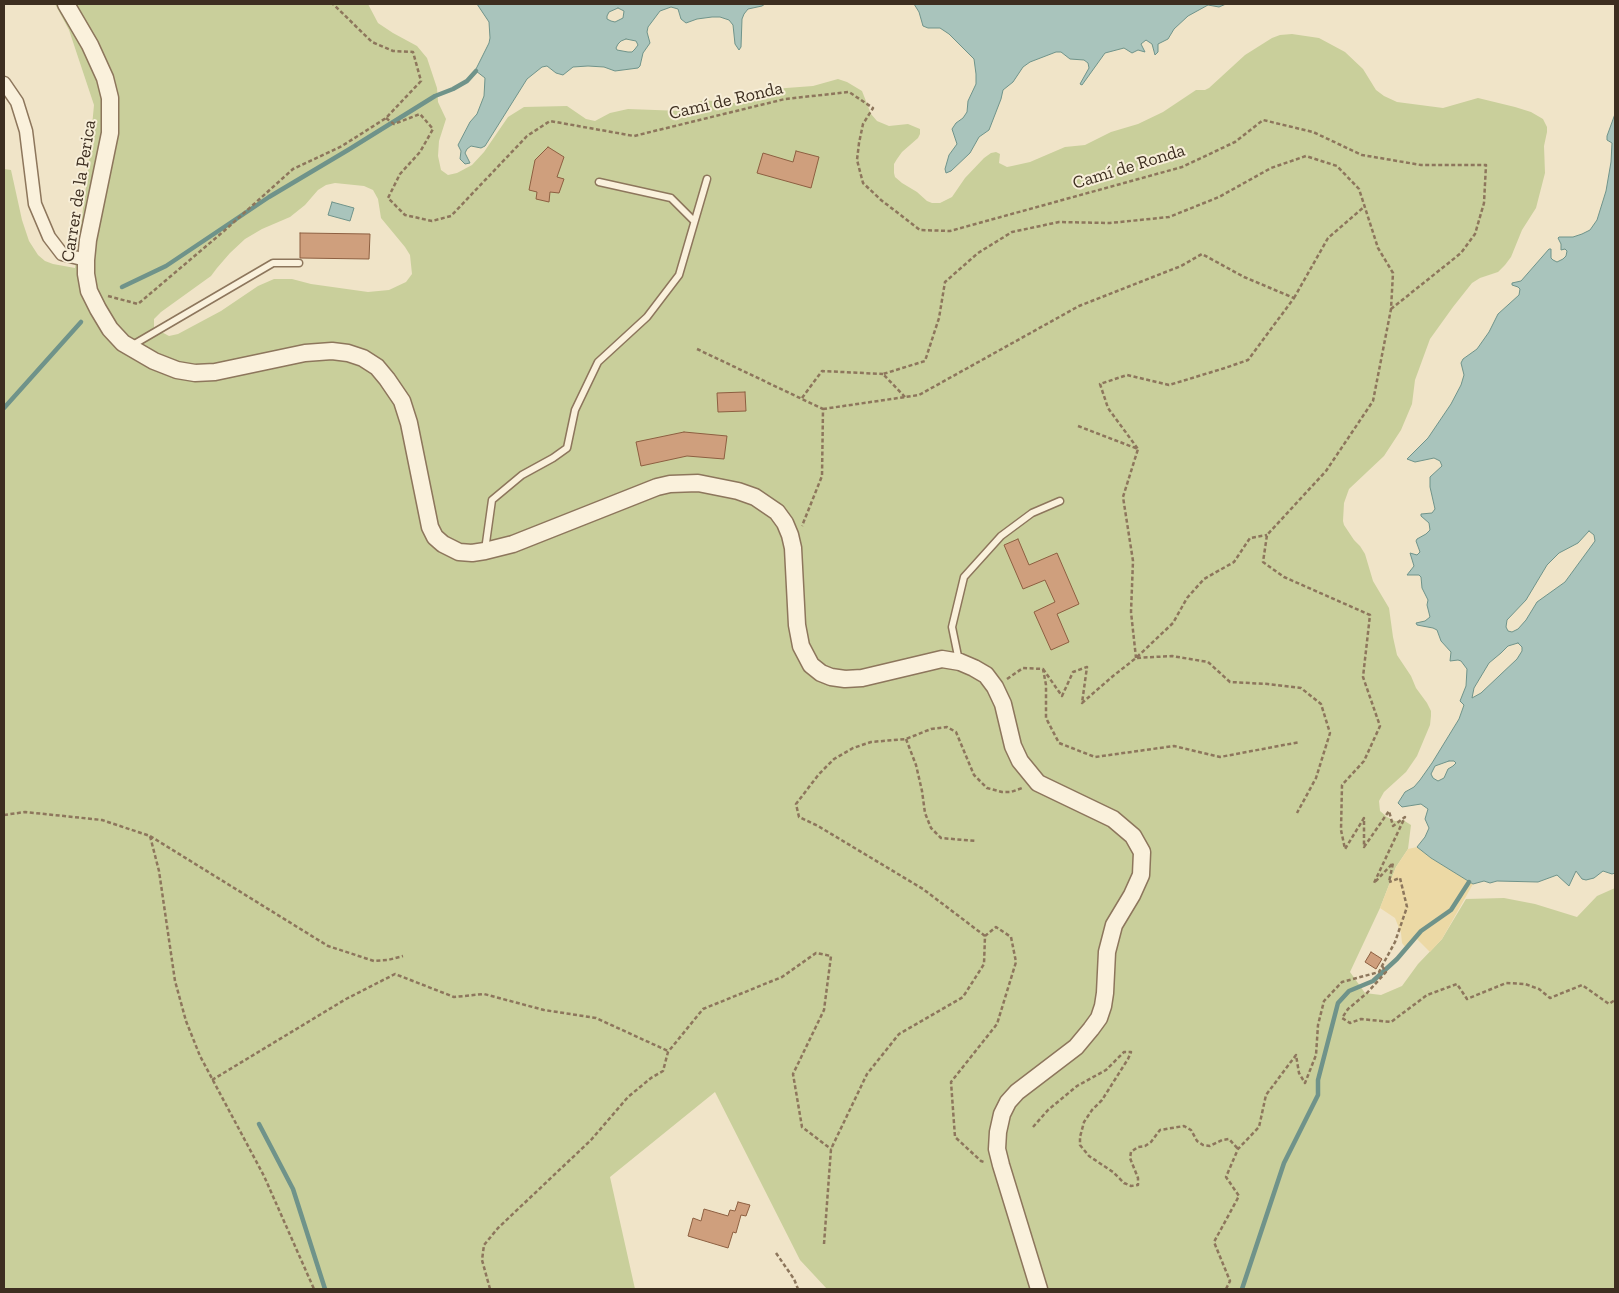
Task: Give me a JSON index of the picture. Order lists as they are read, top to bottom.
{
  "streets": {
    "street": ["Carrer de la Perica"],
    "path": ["Camí de Ronda"]
  }
}
